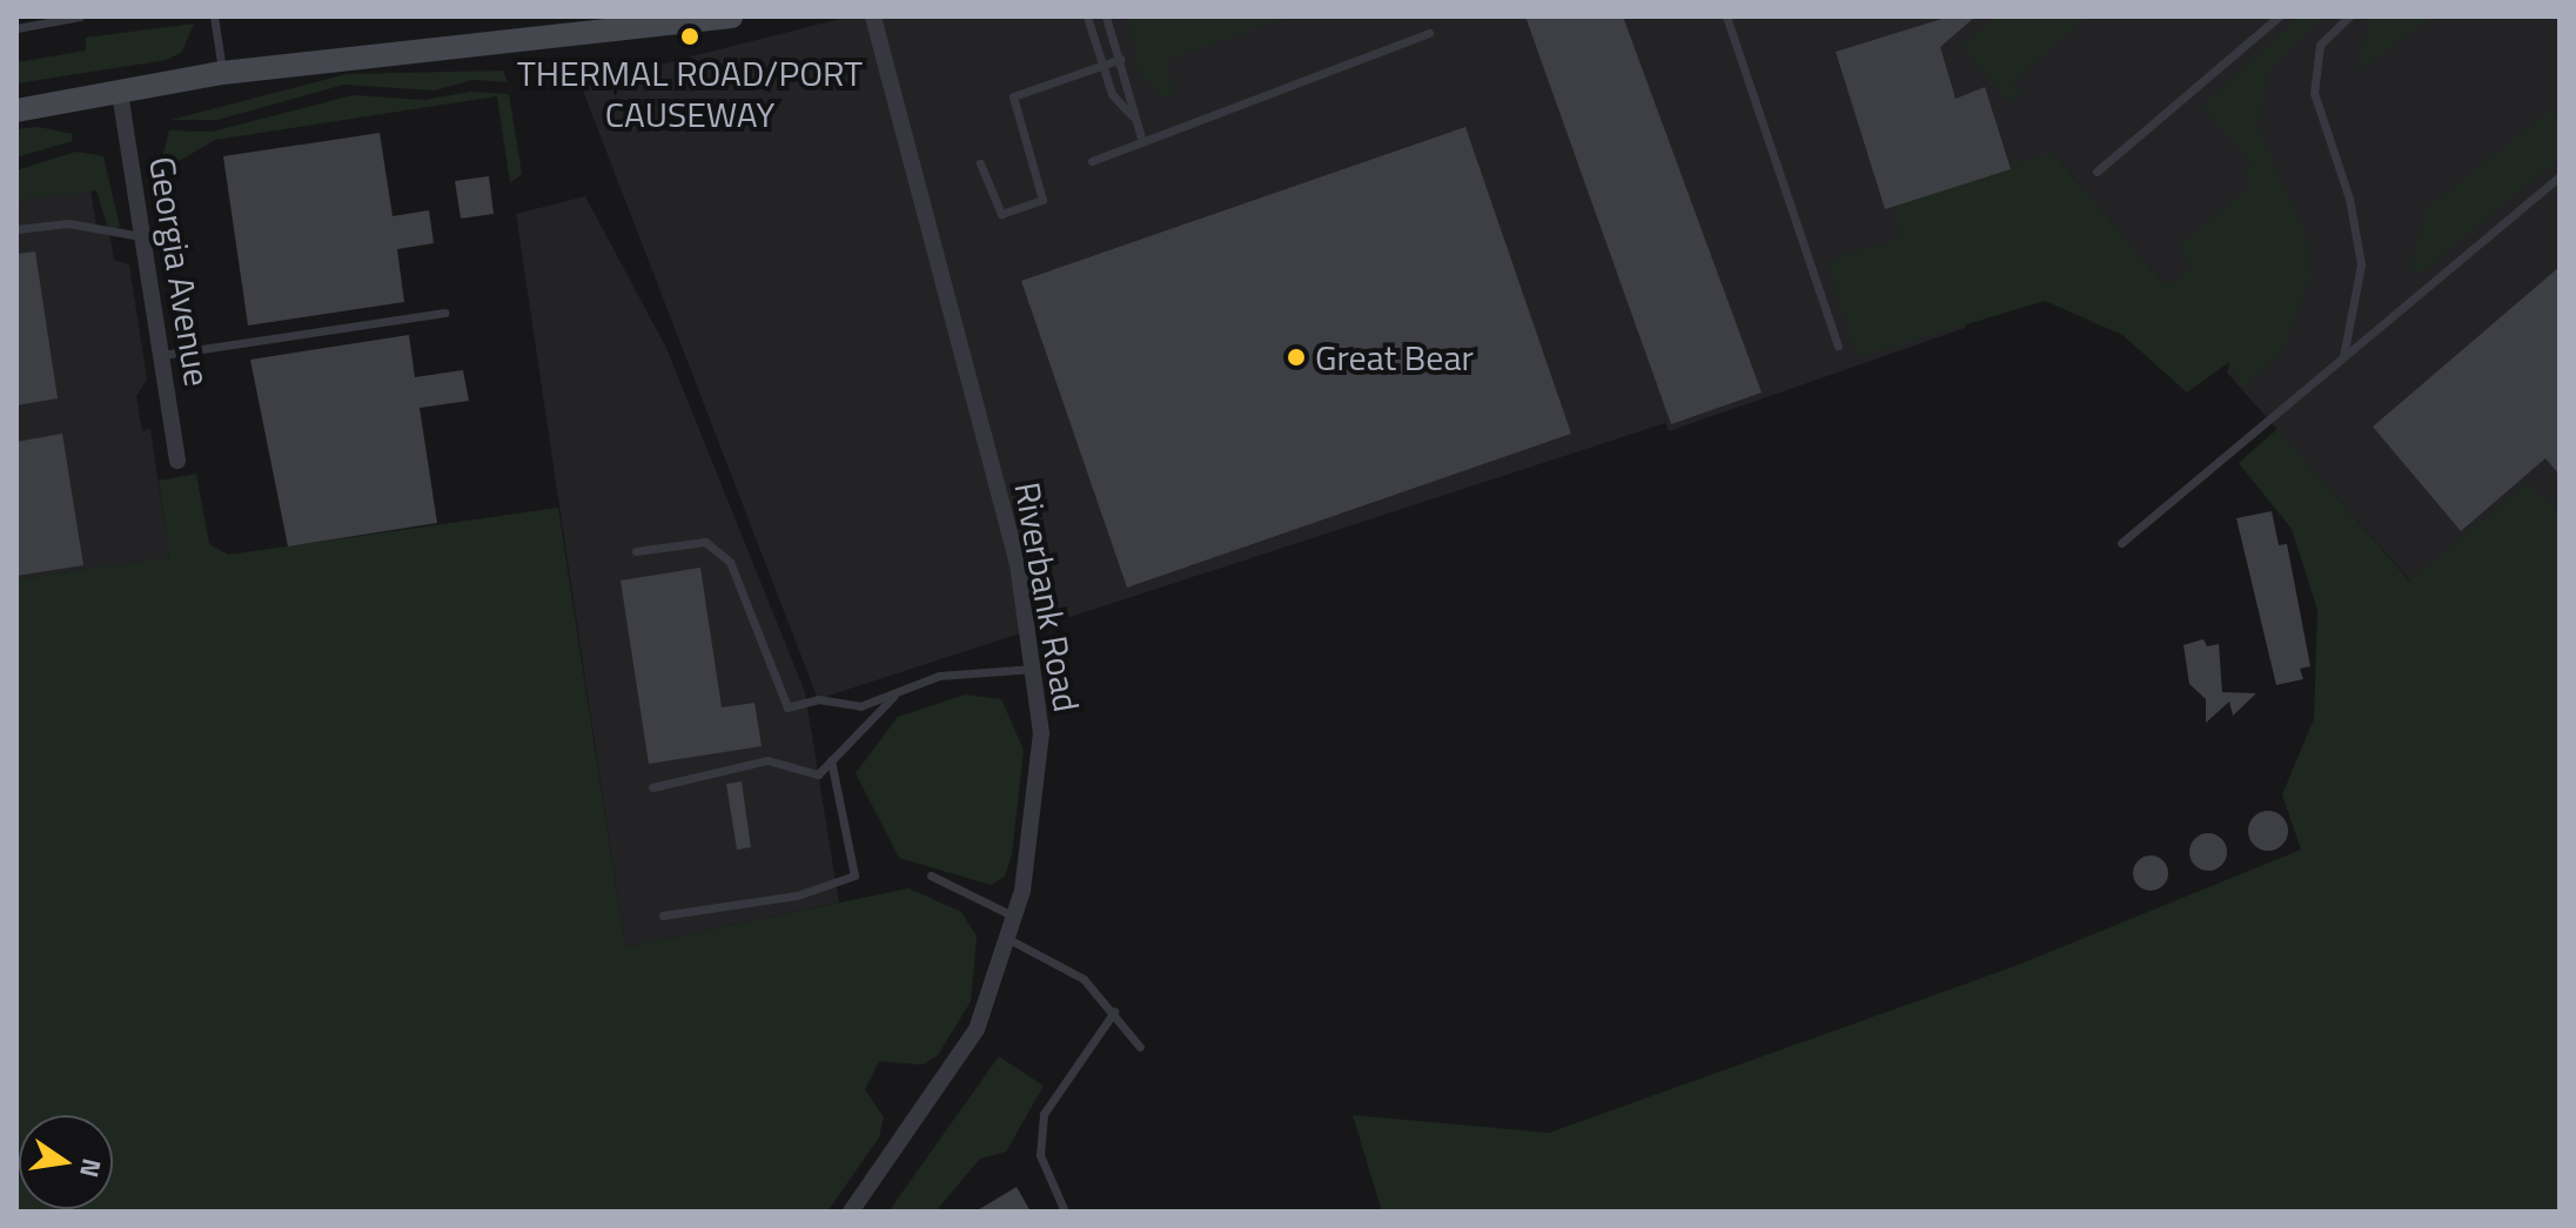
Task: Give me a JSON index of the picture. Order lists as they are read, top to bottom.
{
  "streets": {
    "street": ["Georgia Avenue", "Riverbank Road"]
  },
  "places": ["THERMAL ROAD/PORT CAUSEWAY", "Great Bear"],
  "north": "right"
}
